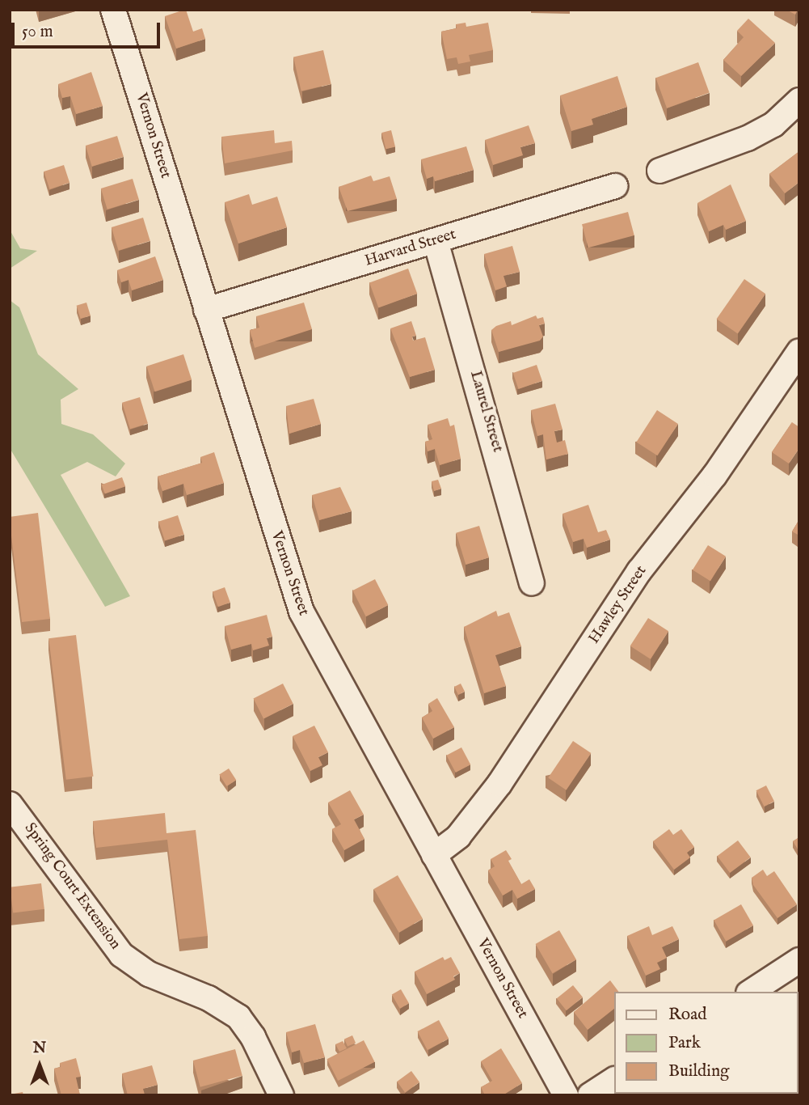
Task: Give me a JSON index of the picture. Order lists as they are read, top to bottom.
{
  "streets": {
    "street": [
      "Vernon Street",
      "Harvard Street",
      "Laurel Street",
      "Hawley Street",
      "Spring Court Extension"
    ]
  },
  "crossings": [
    ["Vernon Street", "Harvard Street"],
    ["Vernon Street", "Hawley Street"],
    ["Harvard Street", "Laurel Street"]
  ],
  "legend": ["Road", "Park", "Building"],
  "scale_bar": "50 m",
  "north": "top"
}
